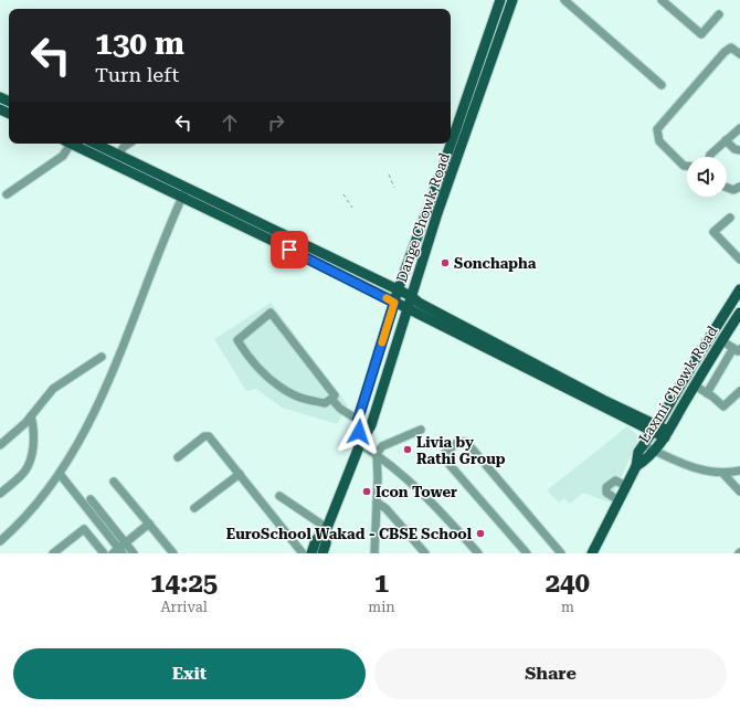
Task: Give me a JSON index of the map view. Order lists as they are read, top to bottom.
{
  "streets": {
    "main road": ["Dange Chowk Road", "Laxmi Chowk Road"]
  },
  "places": [
    "Sonchapha",
    "Livia by Rathi Group",
    "Icon Tower",
    "EuroSchool Wakad - CBSE School"
  ],
  "page": {
    "turn": ["130 m", "Turn left"],
    "eta": [
      "14:25",
      "Arrival",
      "1",
      "min",
      "240",
      "m"
    ],
    "buttons": ["Exit", "Share"]
  }
}
